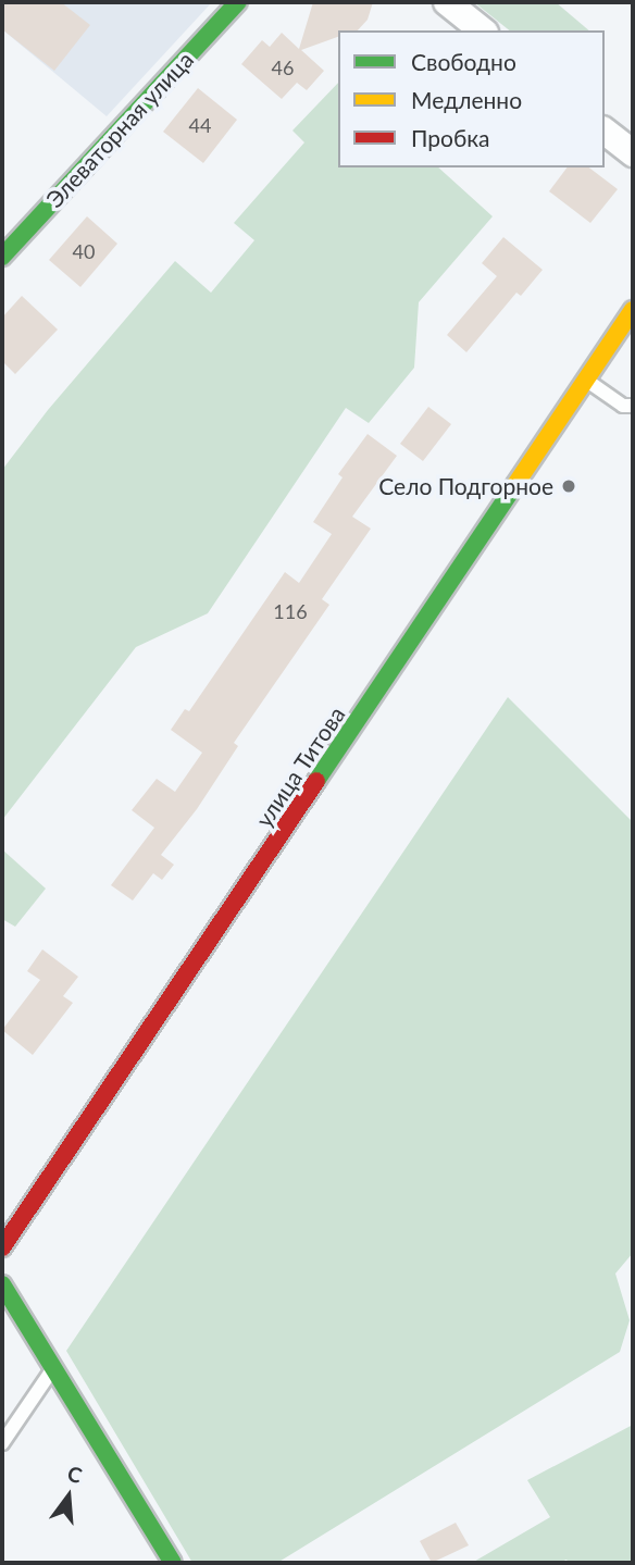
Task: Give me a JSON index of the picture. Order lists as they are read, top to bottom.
{
  "streets": {
    "main road": ["Элеваторная улица", "улица Титова"]
  },
  "places": ["Село Подгорное"],
  "house_numbers": [
    "46",
    "44",
    "40",
    "116"
  ],
  "legend": ["Свободно", "Медленно", "Пробка"],
  "north": "top"
}
